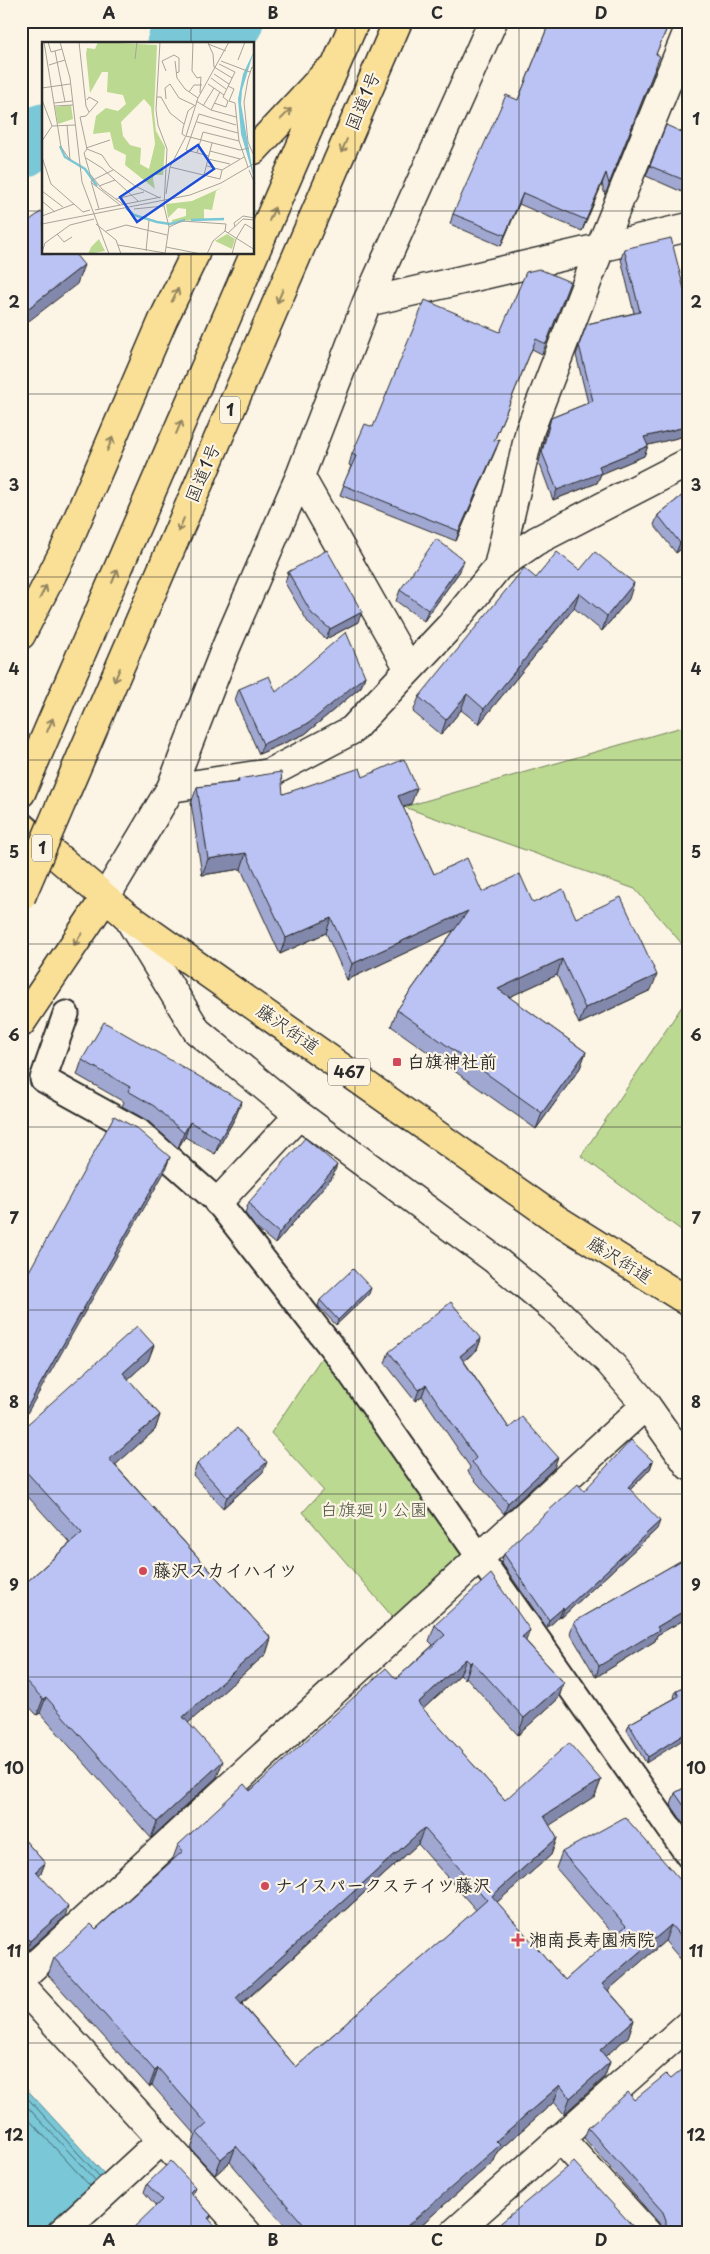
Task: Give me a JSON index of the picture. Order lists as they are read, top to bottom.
{
  "streets": {
    "highway": [
      "国道1号",
      "1",
      "藤沢街道",
      "467"
    ]
  },
  "parks": ["白旗廻り公園"],
  "places": {
    "transit": ["白旗神社前"],
    "other": ["藤沢スカイハイツ", "ナイスパークステイツ藤沢"],
    "health": ["湘南長寿園病院"]
  },
  "grid": {
    "columns": [
      "A",
      "B",
      "C",
      "D"
    ],
    "rows": [
      "1",
      "2",
      "3",
      "4",
      "5",
      "6",
      "7",
      "8",
      "9",
      "10",
      "11",
      "12"
    ]
  }
}
